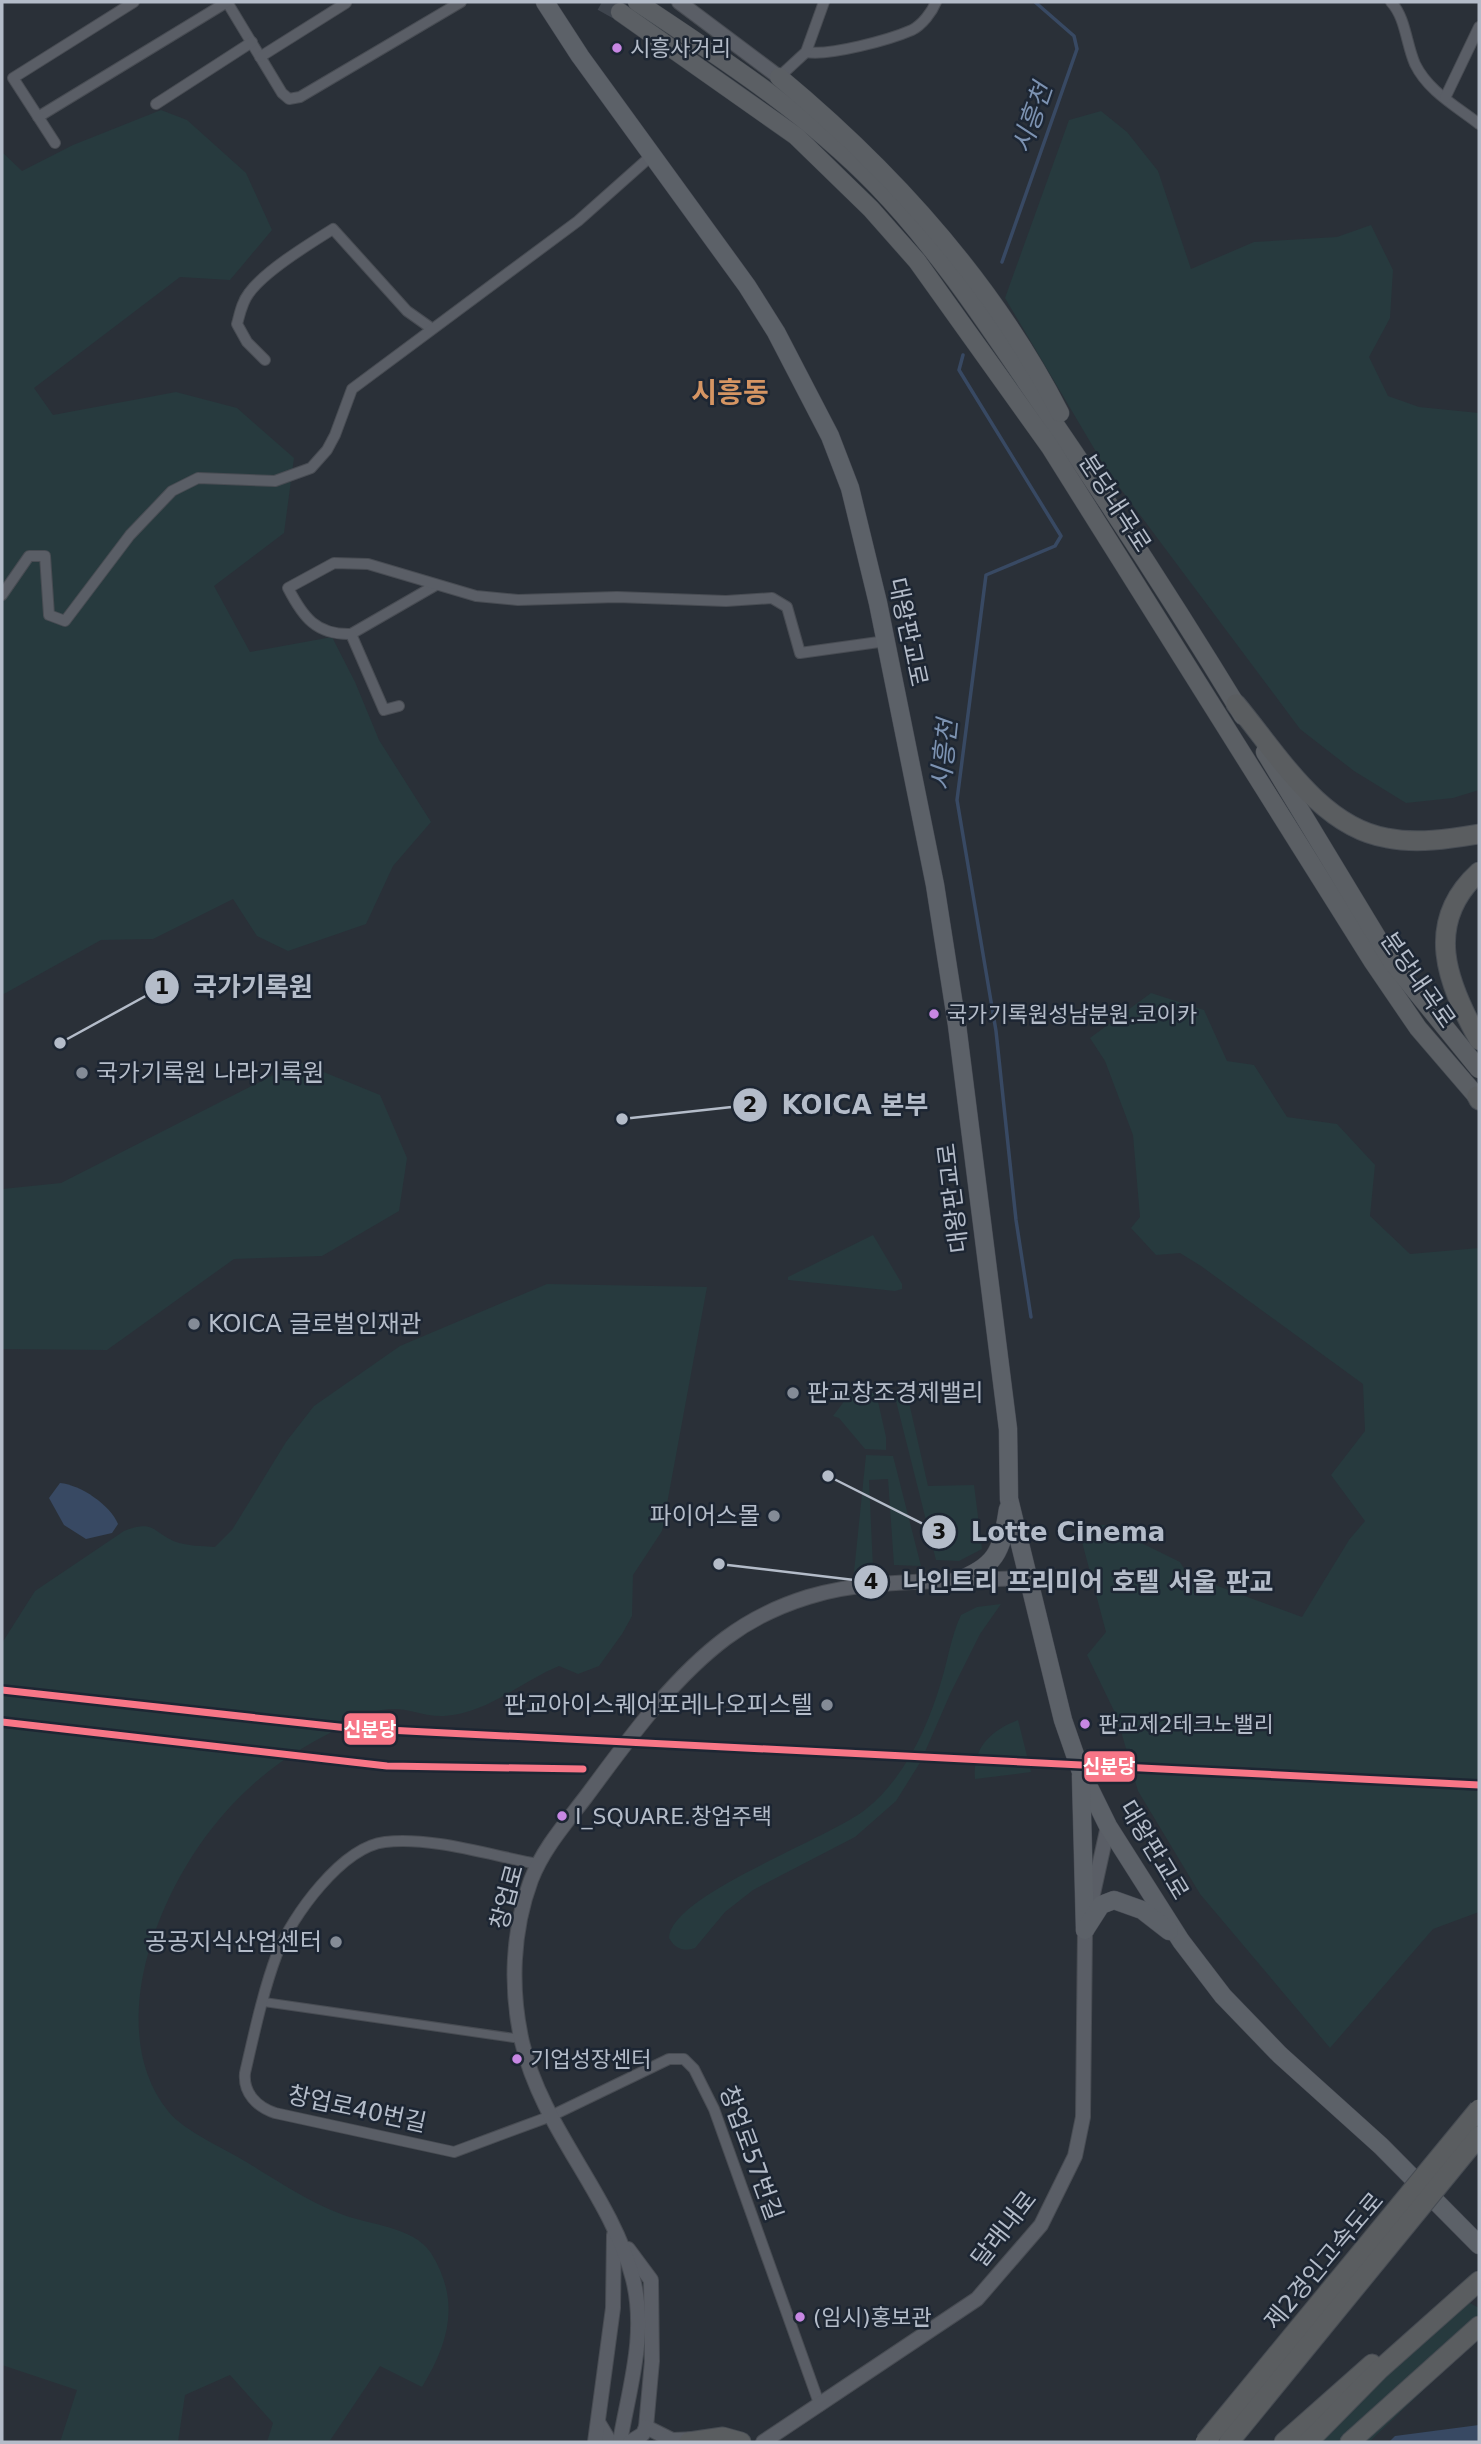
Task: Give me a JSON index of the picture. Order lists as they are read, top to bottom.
{
  "streets": {
    "highway": ["분당내곡로", "제2경인고속도로"],
    "main road": ["대왕판교로"],
    "street": [
      "창업로",
      "창업로40번길",
      "창업로57번길",
      "달래내로"
    ]
  },
  "crossings": [
    ["대왕판교로", "창업로"],
    ["대왕판교로", "달래내로"],
    ["창업로", "창업로40번길"],
    ["창업로", "창업로57번길"],
    ["창업로40번길", "창업로57번길"],
    ["창업로57번길", "달래내로"]
  ],
  "districts": ["시흥동"],
  "water": ["시흥천"],
  "places": [
    "시흥사거리",
    "국가기록원성남분원.코이카",
    "국가기록원",
    "국가기록원 나라기록원",
    "KOICA 본부",
    "KOICA 글로벌인재관",
    "판교창조경제밸리",
    "Lotte Cinema",
    "파이어스몰",
    "나인트리 프리미어 호텔 서울 판교",
    "판교아이스퀘어포레나오피스텔",
    "판교제2테크노밸리",
    "I_SQUARE.창업주택",
    "공공지식산업센터",
    "기업성장센터",
    "(임시)홍보관"
  ],
  "lines": ["transit line 신분당"]
}
